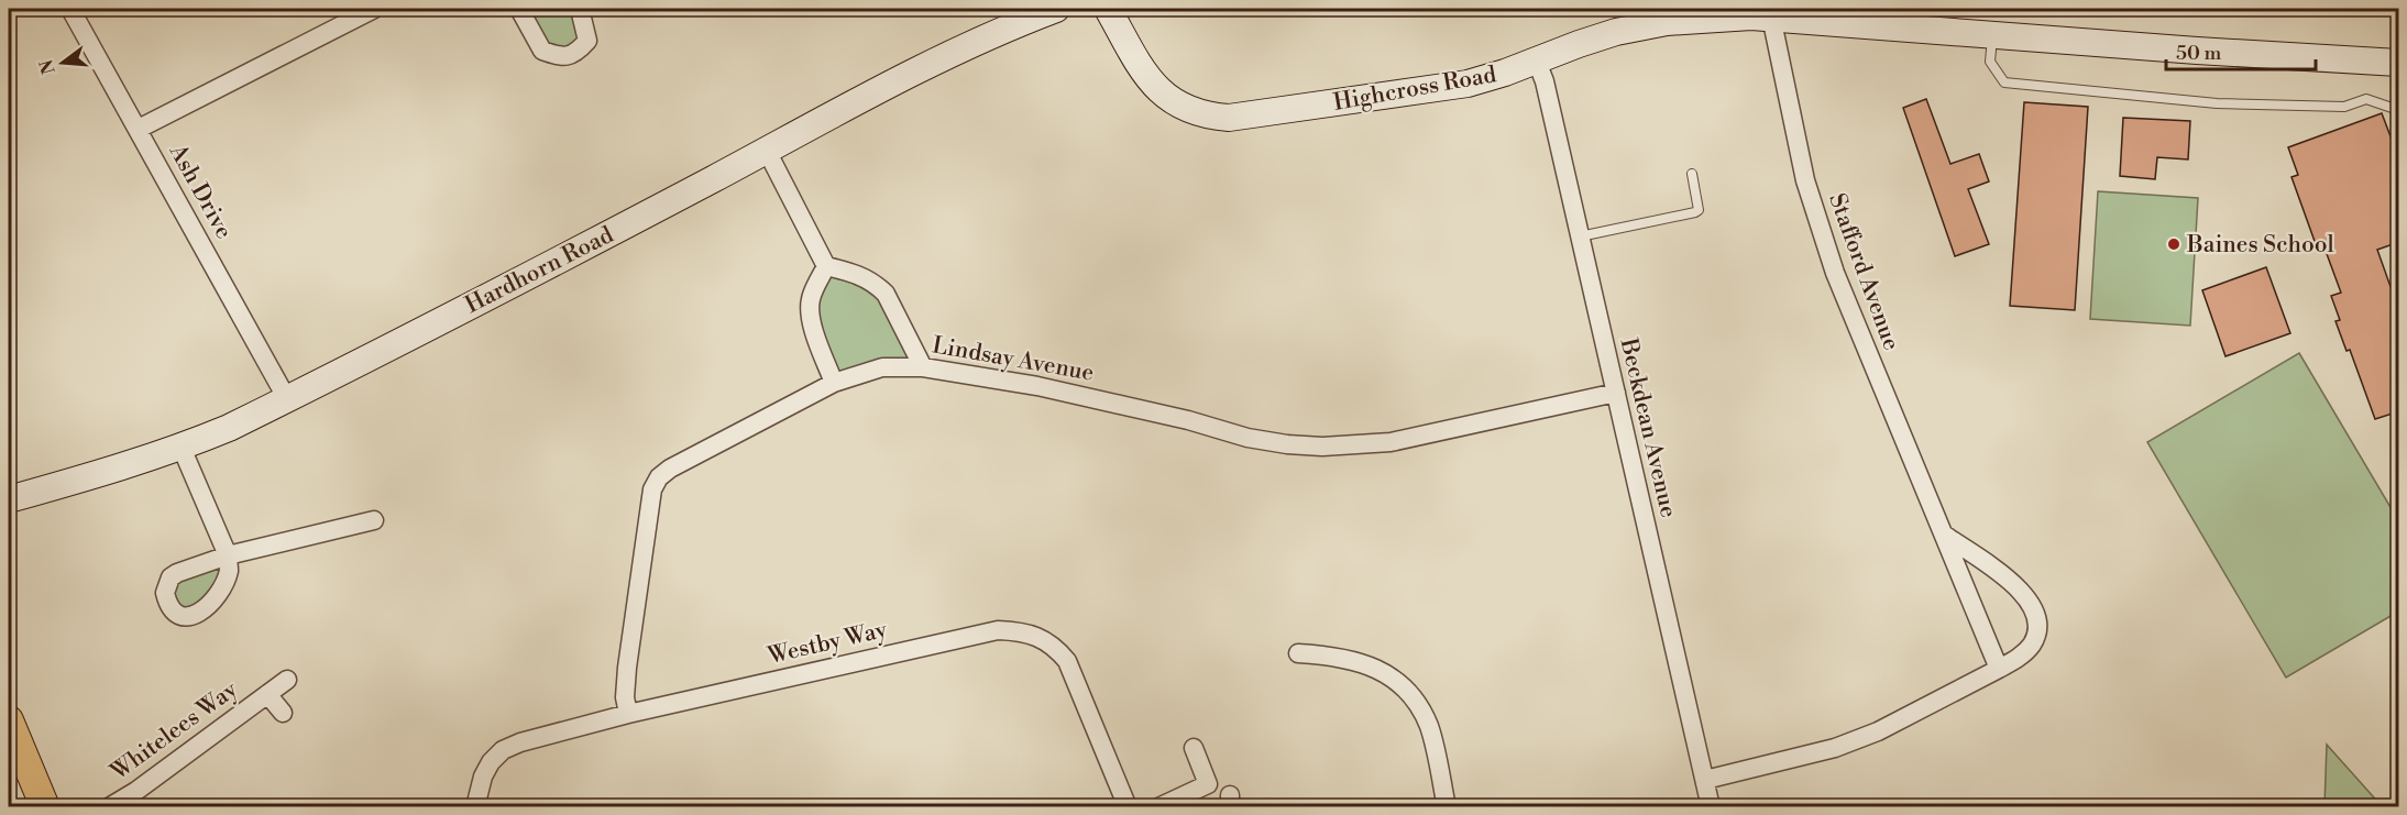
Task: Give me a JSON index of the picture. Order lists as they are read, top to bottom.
{
  "streets": {
    "street": [
      "Highcross Road",
      "Ash Drive",
      "Hardhorn Road",
      "Stafford Avenue",
      "Lindsay Avenue",
      "Beckdean Avenue",
      "Westby Way",
      "Whitelees Way"
    ]
  },
  "crossings": [
    ["Highcross Road", "Stafford Avenue"],
    ["Highcross Road", "Beckdean Avenue"],
    ["Ash Drive", "Hardhorn Road"],
    ["Lindsay Avenue", "Beckdean Avenue"],
    ["Lindsay Avenue", "Westby Way"]
  ],
  "places": ["Baines School"],
  "scale_bar": "50 m",
  "north": "left"
}
